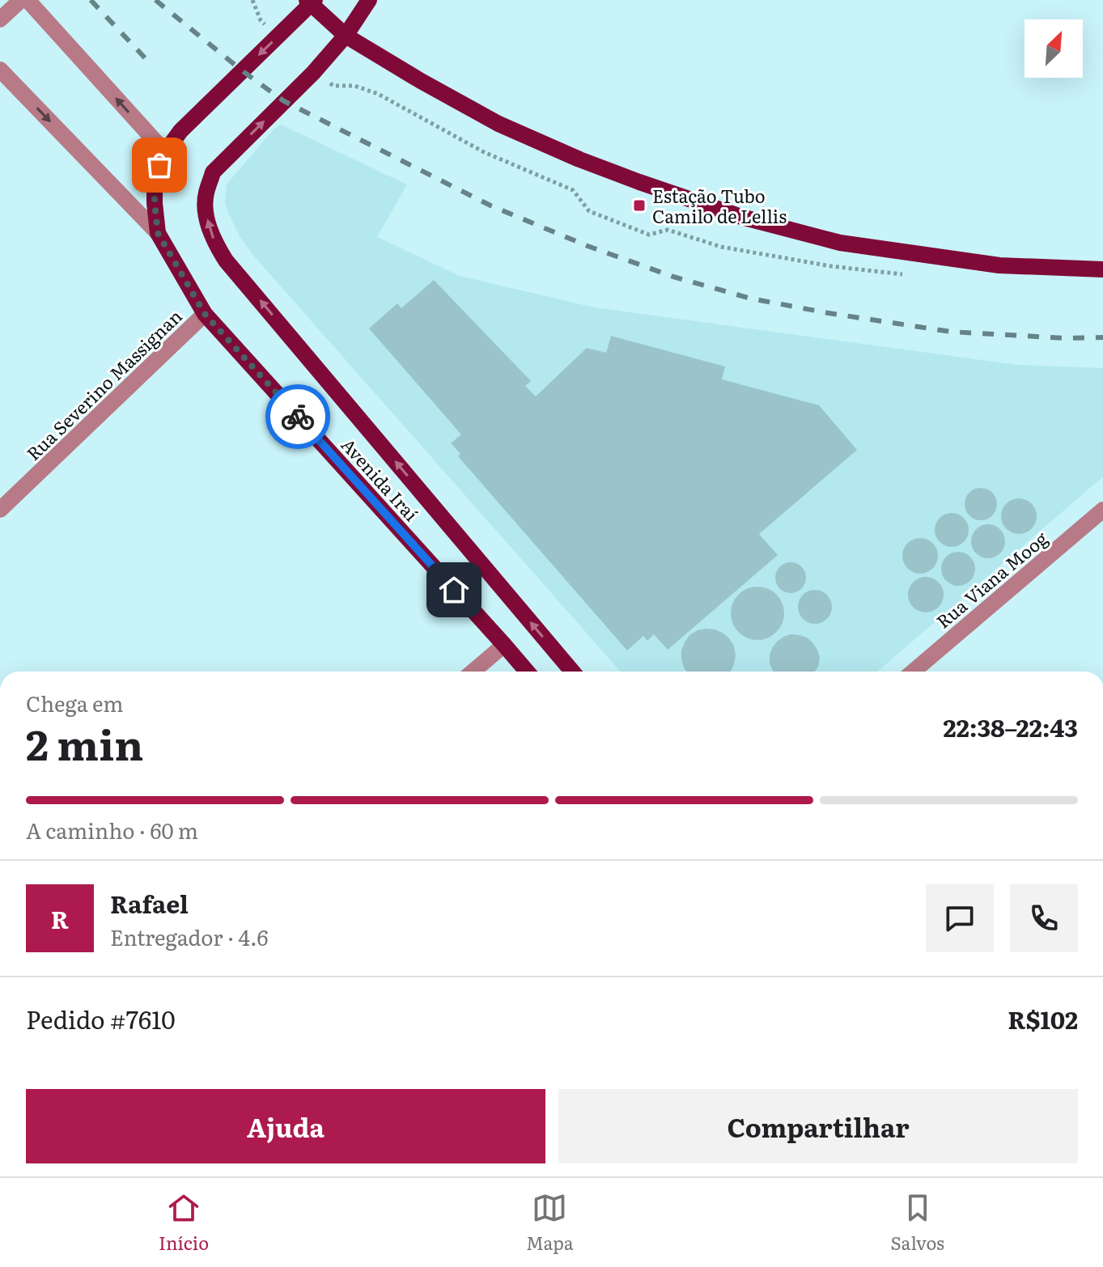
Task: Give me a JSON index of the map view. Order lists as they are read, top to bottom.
{
  "streets": {
    "main road": ["Avenida Iraí"],
    "street": ["Rua Severino Massignan", "Rua Viana Moog"]
  },
  "crossings": [
    ["Rua Severino Massignan", "Avenida Iraí"]
  ],
  "places": {
    "transit": ["Estação Tubo Camilo de Lellis"]
  },
  "north": "top right",
  "page": {
    "heading": ["2 min", "Chega em", "22:38–22:43"],
    "panel": [
      "Rafael",
      "Entregador · 4.6",
      "Pedido #7610",
      "R$102"
    ],
    "bar": "A caminho · 60 m",
    "round": "R",
    "buttons": ["Ajuda", "Compartilhar"],
    "tabs": ["Início", "Mapa", "Salvos"]
  }
}
